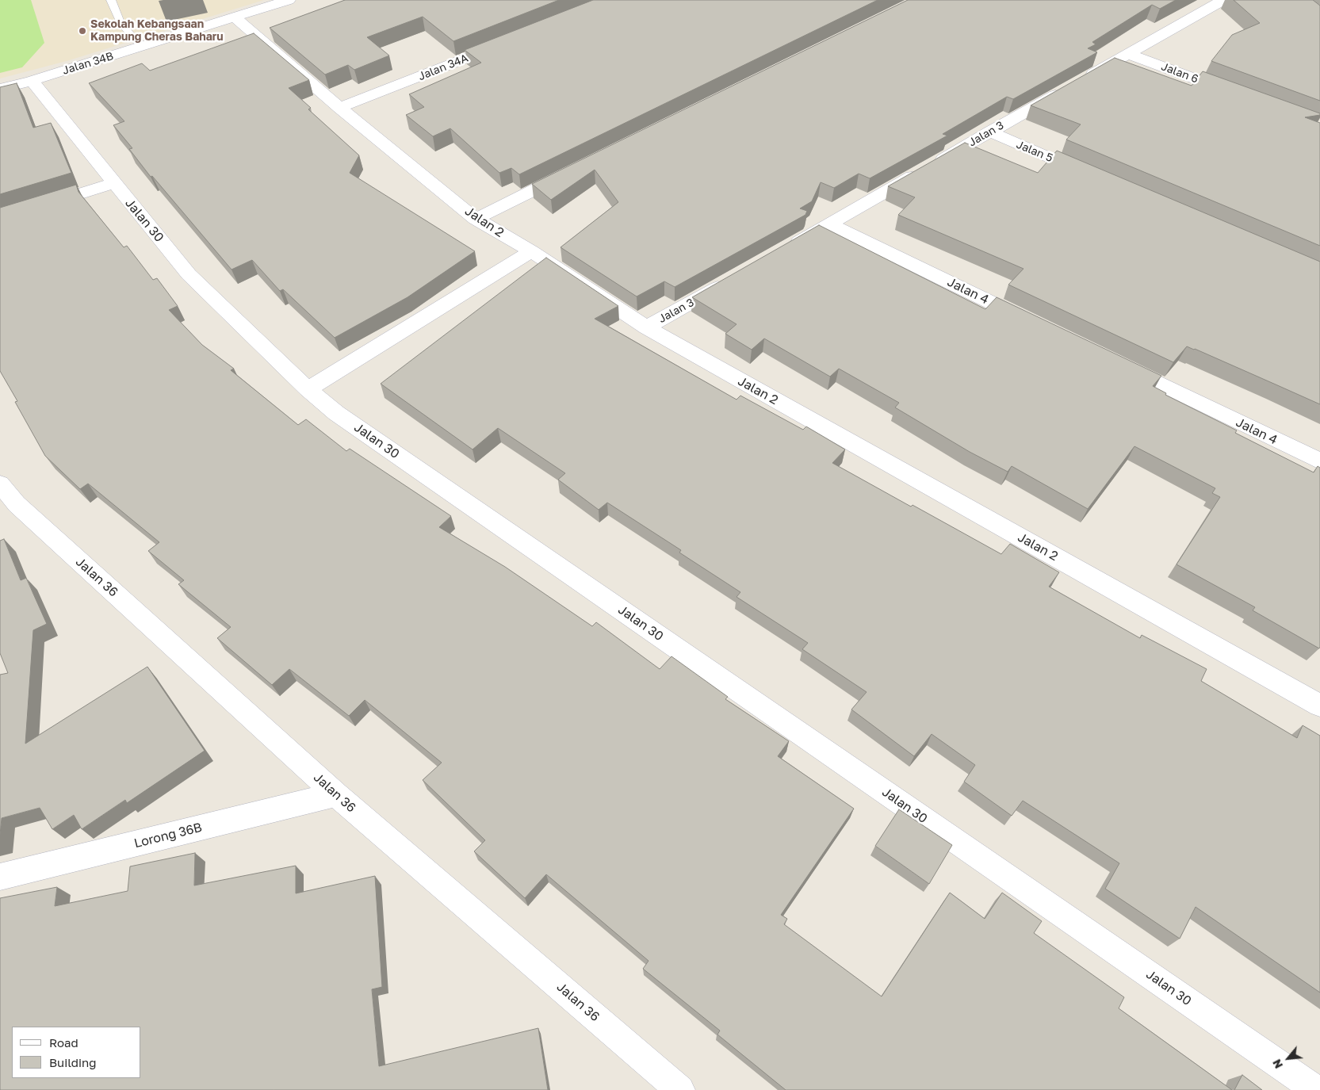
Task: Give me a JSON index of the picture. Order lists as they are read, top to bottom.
{
  "streets": {
    "street": [
      "Jalan 34B",
      "Jalan 34A",
      "Jalan 6",
      "Jalan 3",
      "Jalan 5",
      "Jalan 30",
      "Jalan 2",
      "Jalan 4",
      "Jalan 36",
      "Lorong 36B"
    ]
  },
  "crossings": [
    ["Jalan 34B", "Jalan 30"],
    ["Jalan 34B", "Jalan 2"],
    ["Jalan 34A", "Jalan 2"],
    ["Jalan 6", "Jalan 3"],
    ["Jalan 3", "Jalan 5"],
    ["Jalan 3", "Jalan 2"],
    ["Jalan 3", "Jalan 4"],
    ["Jalan 36", "Lorong 36B"]
  ],
  "places": ["Sekolah Kebangsaan Kampung Cheras Baharu"],
  "legend": ["Road", "Building"],
  "north": "bottom left"
}
